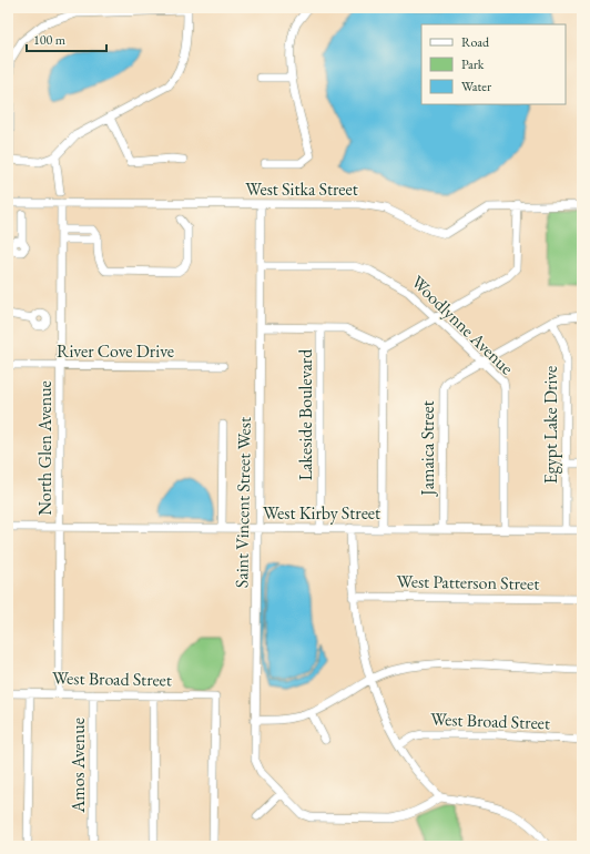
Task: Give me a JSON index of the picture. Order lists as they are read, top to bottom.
{
  "streets": {
    "street": [
      "West Sitka Street",
      "Woodlynne Avenue",
      "River Cove Drive",
      "Lakeside Boulevard",
      "Egypt Lake Drive",
      "North Glen Avenue",
      "Jamaica Street",
      "Saint Vincent Street West",
      "West Kirby Street",
      "West Patterson Street",
      "West Broad Street",
      "Amos Avenue"
    ]
  },
  "crossings": [
    ["West Sitka Street", "North Glen Avenue"],
    ["West Sitka Street", "Saint Vincent Street West"],
    ["Woodlynne Avenue", "Jamaica Street"],
    ["Woodlynne Avenue", "Saint Vincent Street West"],
    ["Woodlynne Avenue", "West Kirby Street"],
    ["River Cove Drive", "North Glen Avenue"],
    ["Lakeside Boulevard", "West Kirby Street"],
    ["Egypt Lake Drive", "Jamaica Street"],
    ["Egypt Lake Drive", "West Kirby Street"],
    ["North Glen Avenue", "West Kirby Street"],
    ["North Glen Avenue", "West Broad Street"],
    ["Jamaica Street", "West Kirby Street"],
    ["Saint Vincent Street West", "West Kirby Street"],
    ["West Broad Street", "Amos Avenue"]
  ],
  "legend": ["Road", "Park", "Water"],
  "scale_bar": "100 m"
}
